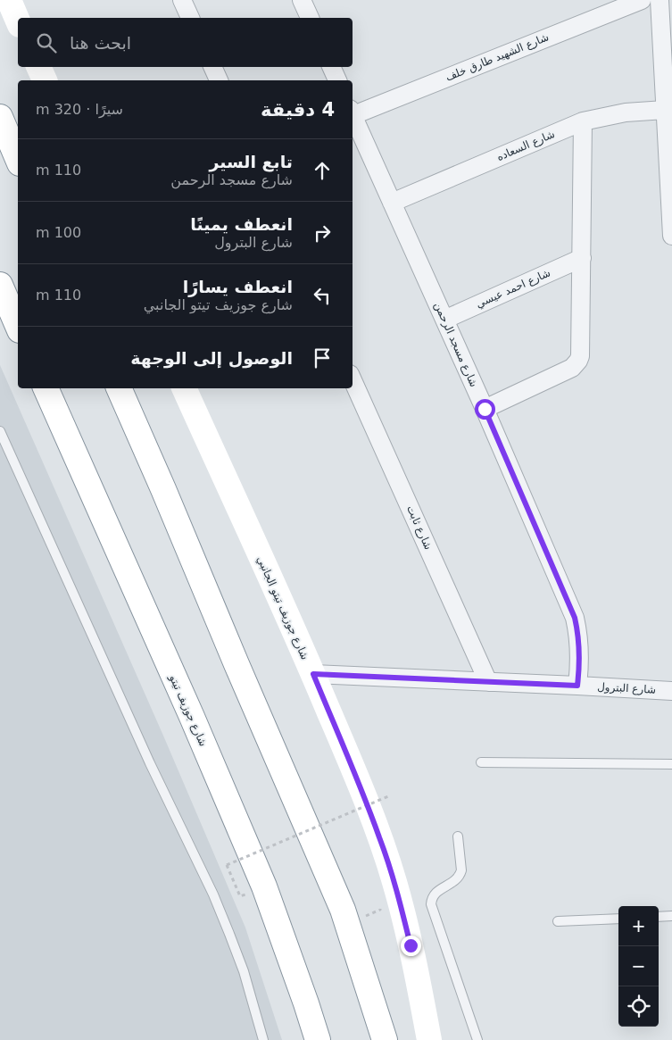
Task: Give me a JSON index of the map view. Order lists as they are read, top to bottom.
{
  "streets": {
    "main road": ["شارع جوزيف تيتو الجانبي", "شارع جوزيف تيتو"],
    "street": [
      "شارع الشهيد طارق خلف",
      "شارع السعاده",
      "شارع احمد عيسي",
      "شارع مسجد الرحمن",
      "شارع ثابت",
      "شارع البترول"
    ]
  },
  "crossings": [
    ["شارع السعاده", "شارع مسجد الرحمن"],
    ["شارع احمد عيسي", "شارع مسجد الرحمن"],
    ["شارع مسجد الرحمن", "شارع البترول"],
    ["شارع ثابت", "شارع البترول"],
    ["شارع جوزيف تيتو الجانبي", "شارع البترول"]
  ],
  "page": {
    "search": "ابحث هنا",
    "heading": ["4 دقيقة", "سيرًا · 320 m"],
    "list": [
      ["تابع السير", "شارع مسجد الرحمن", "110 m"],
      ["انعطف يمينًا", "شارع البترول", "100 m"],
      ["انعطف يسارًا", "شارع جوزيف تيتو الجانبي", "110 m"],
      "الوصول إلى الوجهة"
    ],
    "map_buttons": ["+", "−"]
  }
}
